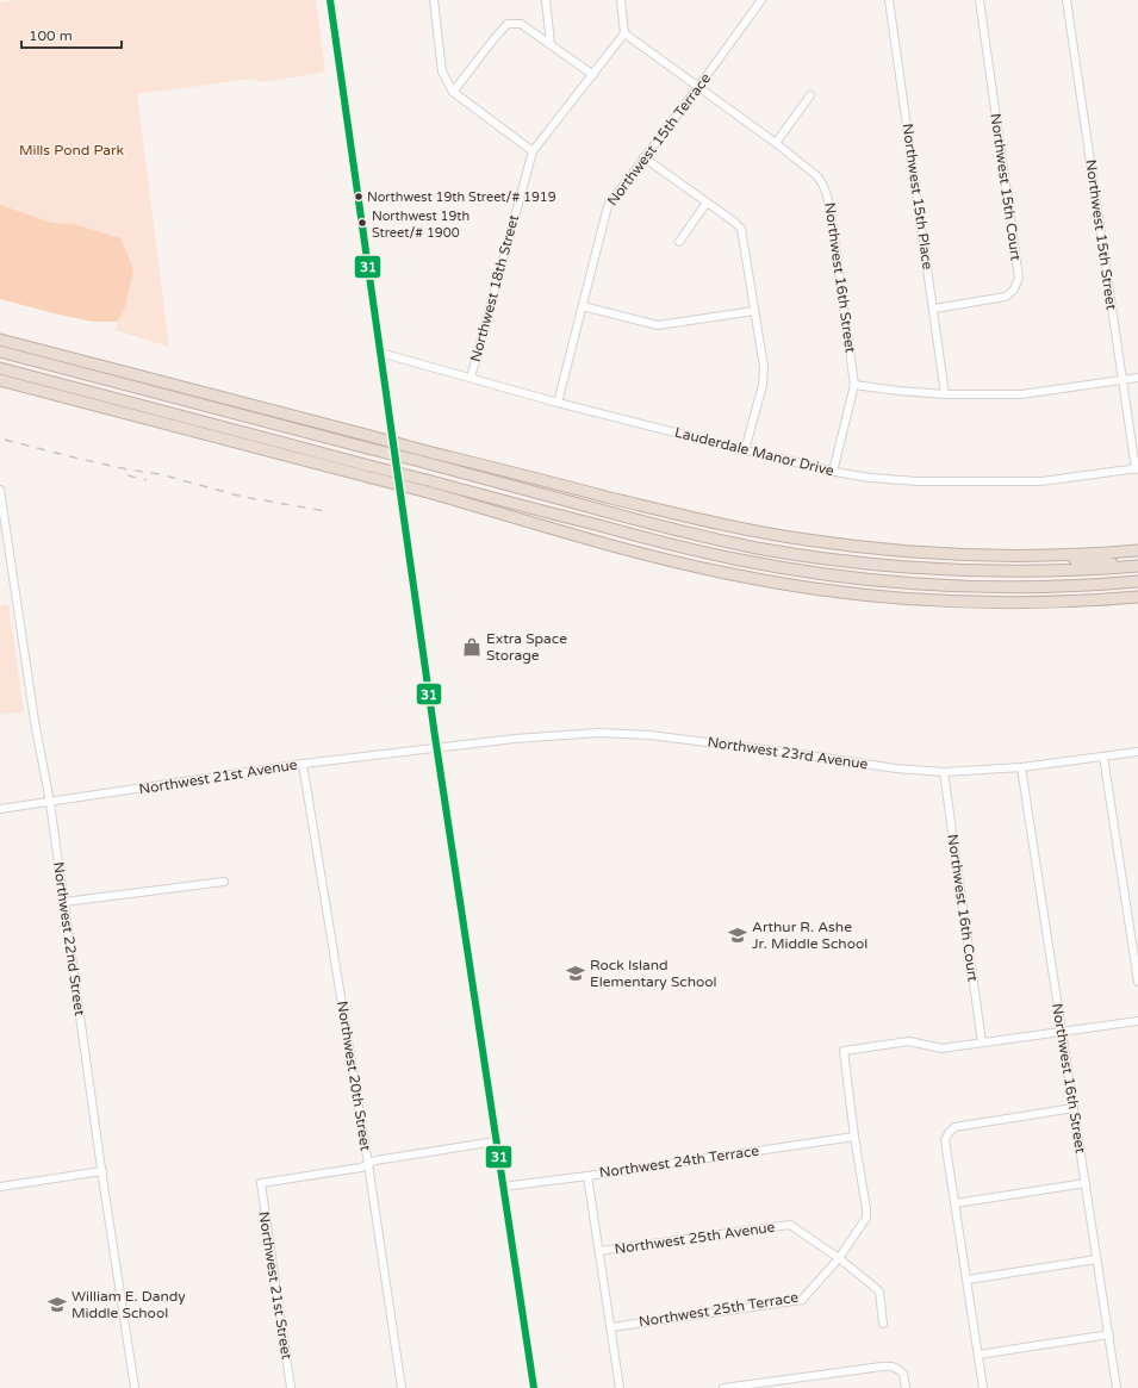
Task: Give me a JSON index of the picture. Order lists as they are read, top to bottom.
{
  "streets": {
    "street": [
      "Northwest 15th Terrace",
      "Northwest 15th Court",
      "Northwest 15th Place",
      "Northwest 15th Street",
      "Northwest 16th Street",
      "Northwest 18th Street",
      "Lauderdale Manor Drive",
      "Northwest 23rd Avenue",
      "Northwest 21st Avenue",
      "Northwest 16th Court",
      "Northwest 22nd Street",
      "Northwest 20th Street",
      "Northwest 24th Terrace",
      "Northwest 25th Avenue",
      "Northwest 21st Street",
      "Northwest 25th Terrace"
    ]
  },
  "crossings": [
    ["Northwest 15th Terrace", "Northwest 16th Street"],
    ["Northwest 15th Terrace", "Lauderdale Manor Drive"],
    ["Northwest 15th Court", "Northwest 15th Place"],
    ["Northwest 15th Street", "Lauderdale Manor Drive"],
    ["Northwest 16th Street", "Northwest 18th Street"],
    ["Northwest 16th Street", "Lauderdale Manor Drive"],
    ["Northwest 16th Street", "Northwest 23rd Avenue"],
    ["Northwest 18th Street", "Lauderdale Manor Drive"],
    ["Northwest 23rd Avenue", "Northwest 21st Avenue"],
    ["Northwest 23rd Avenue", "Northwest 16th Court"],
    ["Northwest 21st Avenue", "Northwest 22nd Street"],
    ["Northwest 21st Avenue", "Northwest 20th Street"],
    ["Northwest 16th Court", "Northwest 25th Terrace"],
    ["Northwest 20th Street", "Northwest 21st Street"],
    ["Northwest 24th Terrace", "Northwest 25th Terrace"],
    ["Northwest 25th Avenue", "Northwest 25th Terrace"]
  ],
  "parks": ["Mills Pond Park"],
  "places": {
    "other": ["Northwest 19th Street/# 1919", "Northwest 19th Street/# 1900"],
    "shop": ["Extra Space Storage"],
    "school or university": ["Arthur R. Ashe Jr. Middle School", "Rock Island Elementary School", "William E. Dandy Middle School"]
  },
  "lines": ["transit line 31"],
  "scale_bar": "100 m"
}
